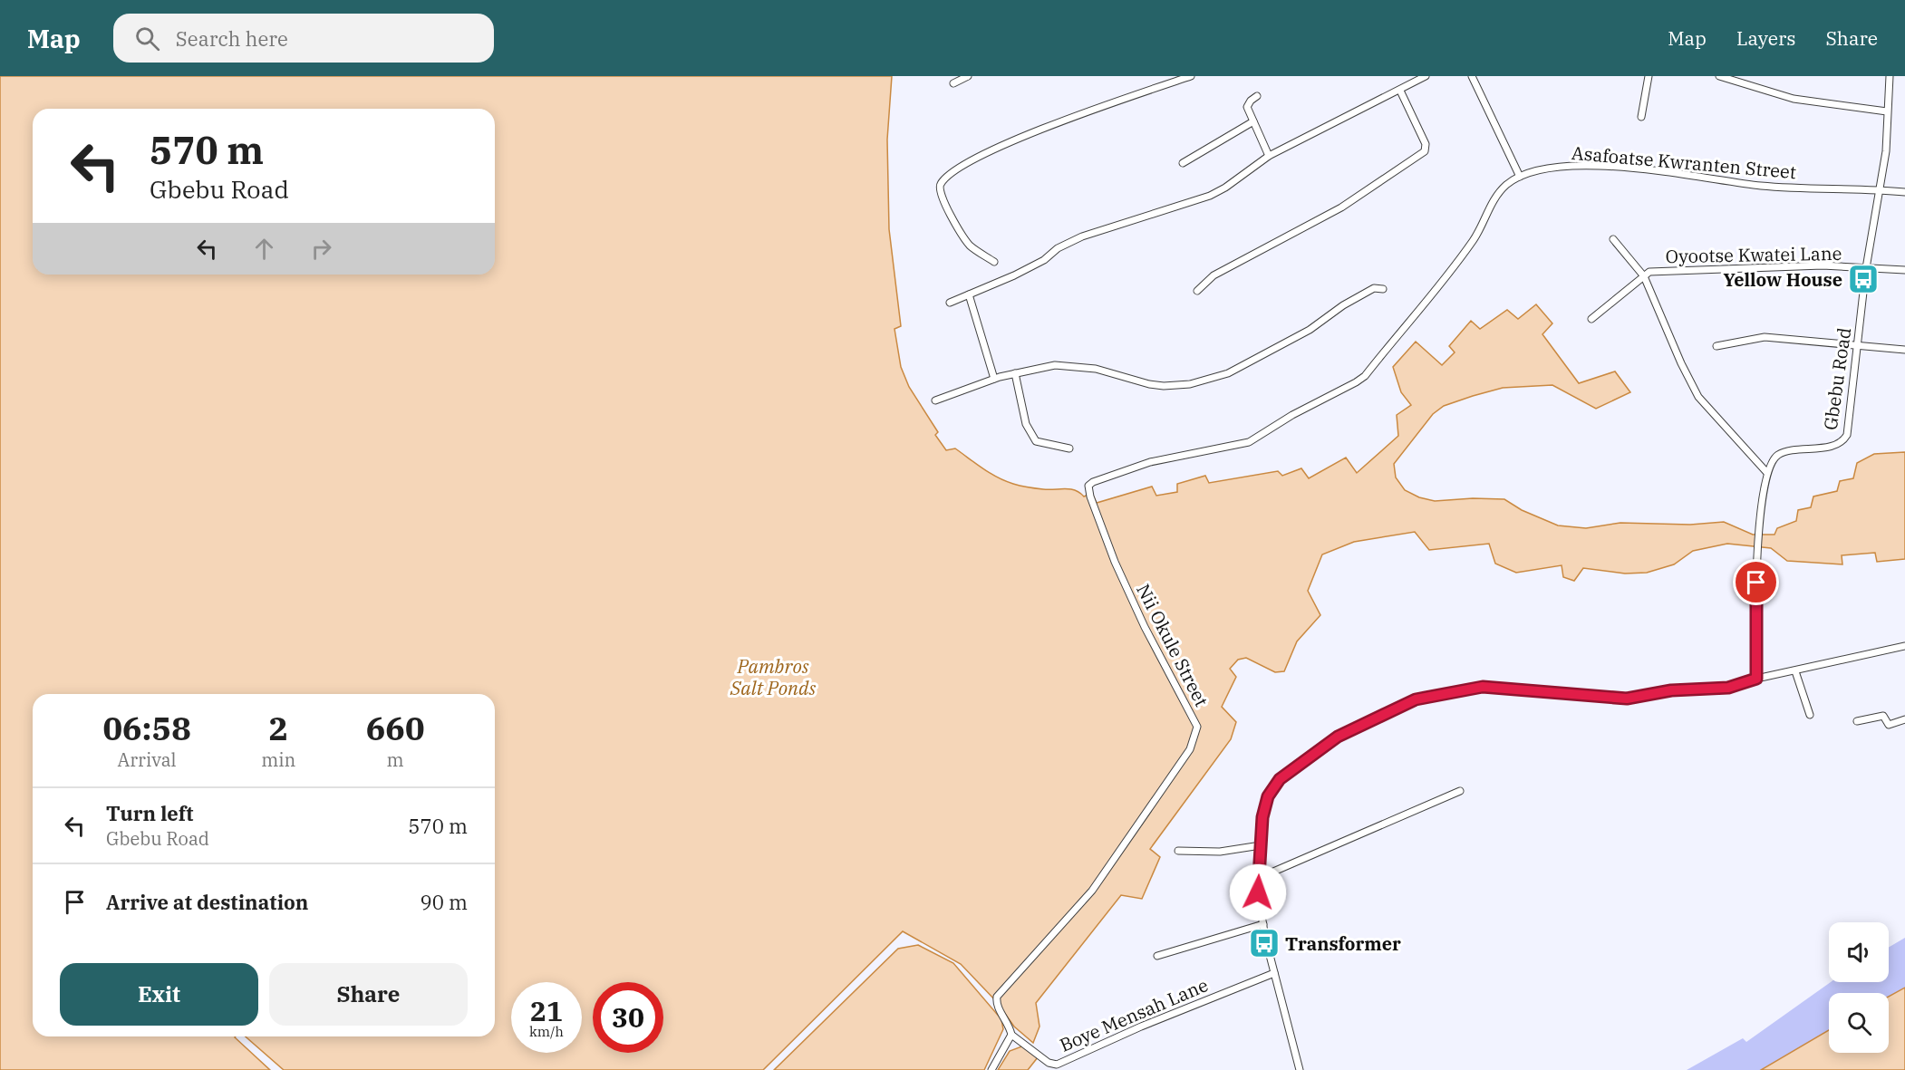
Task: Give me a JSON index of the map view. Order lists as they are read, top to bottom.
{
  "streets": {
    "street": [
      "Asafoatse Kwranten Street",
      "Oyootse Kwatei Lane",
      "Gbebu Road",
      "Nii Okule Street",
      "Boye Mensah Lane"
    ]
  },
  "crossings": [
    ["Asafoatse Kwranten Street", "Gbebu Road"],
    ["Asafoatse Kwranten Street", "Nii Okule Street"],
    ["Oyootse Kwatei Lane", "Gbebu Road"],
    ["Nii Okule Street", "Boye Mensah Lane"]
  ],
  "water": ["Pambros Salt Ponds"],
  "places": {
    "bus stop": ["Yellow House", "Transformer"]
  },
  "page": {
    "header": "Map",
    "search": "Search here",
    "nav": ["Map", "Layers", "Share"],
    "turn": ["570 m", "Gbebu Road"],
    "eta": [
      "06:58",
      "Arrival",
      "2",
      "min",
      "660",
      "m"
    ],
    "list": [
      {
        "name": "Turn left",
        "note": "Gbebu Road",
        "value": "570 m"
      },
      {
        "name": "Arrive at destination",
        "value": "90 m"
      }
    ],
    "buttons": ["Exit", "Share"],
    "speed": "21 km/h",
    "limit": "30"
  }
}
